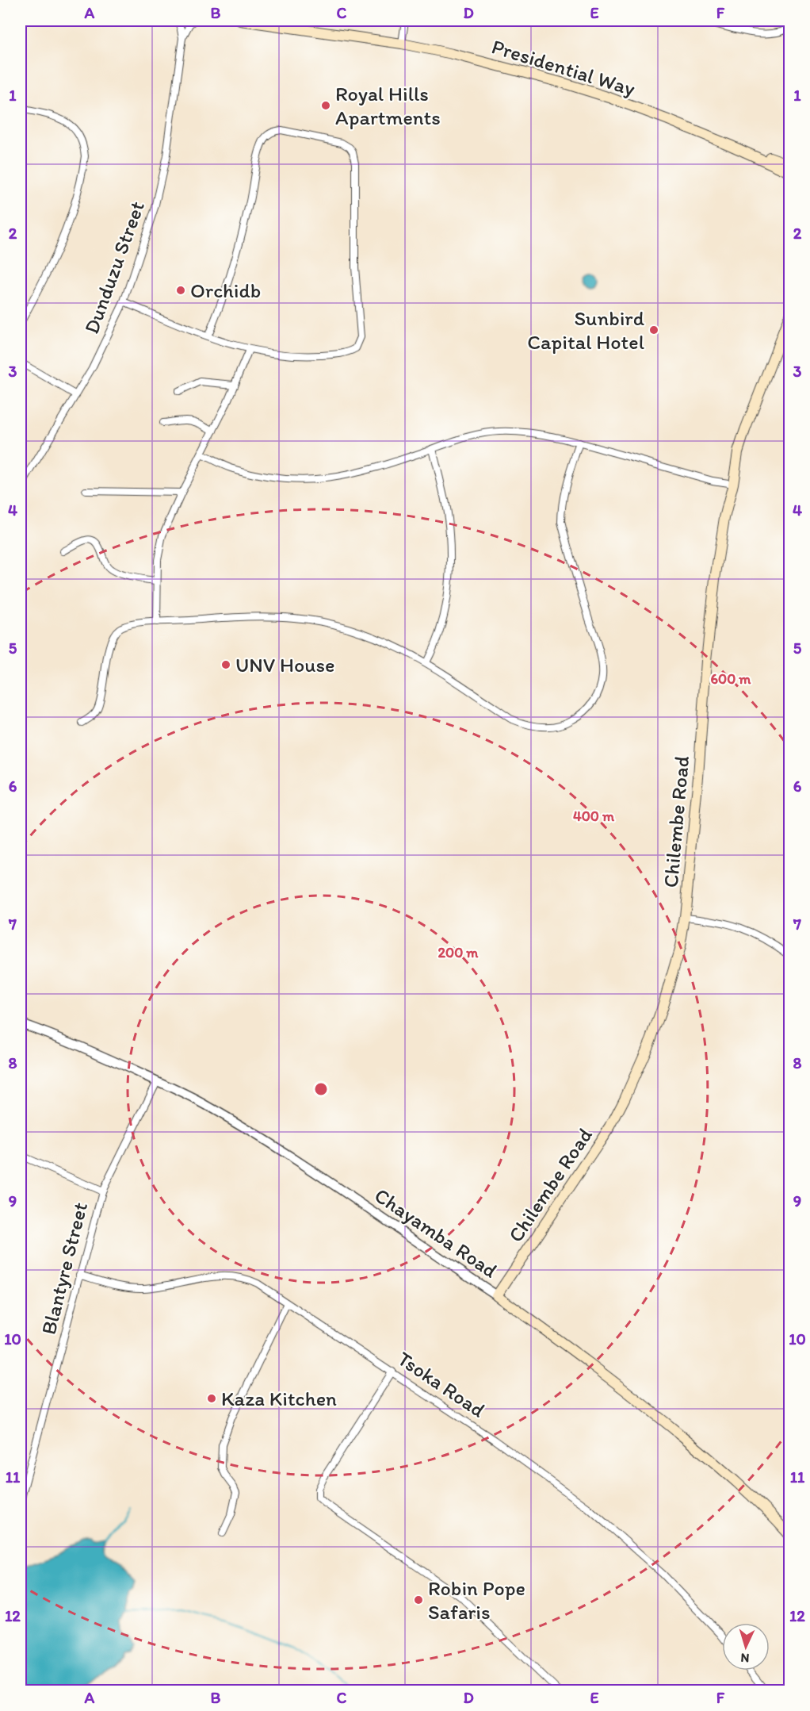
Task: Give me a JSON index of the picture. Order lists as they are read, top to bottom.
{
  "streets": {
    "main road": ["Presidential Way", "Chilembe Road", "Chayamba Road"],
    "street": ["Dunduzu Street", "Blantyre Street", "Tsoka Road"]
  },
  "crossings": [
    ["Chilembe Road", "Chayamba Road"],
    ["Chayamba Road", "Blantyre Street"],
    ["Blantyre Street", "Tsoka Road"]
  ],
  "places": [
    "Royal Hills Apartments",
    "Orchidb",
    "Sunbird Capital Hotel",
    "UNV House",
    "Kaza Kitchen",
    "Robin Pope Safaris"
  ],
  "north": "bottom",
  "grid": {
    "columns": [
      "A",
      "B",
      "C",
      "D",
      "E",
      "F"
    ],
    "rows": [
      "1",
      "2",
      "3",
      "4",
      "5",
      "6",
      "7",
      "8",
      "9",
      "10",
      "11",
      "12"
    ]
  },
  "rings": ["600 m", "400 m", "200 m"]
}
